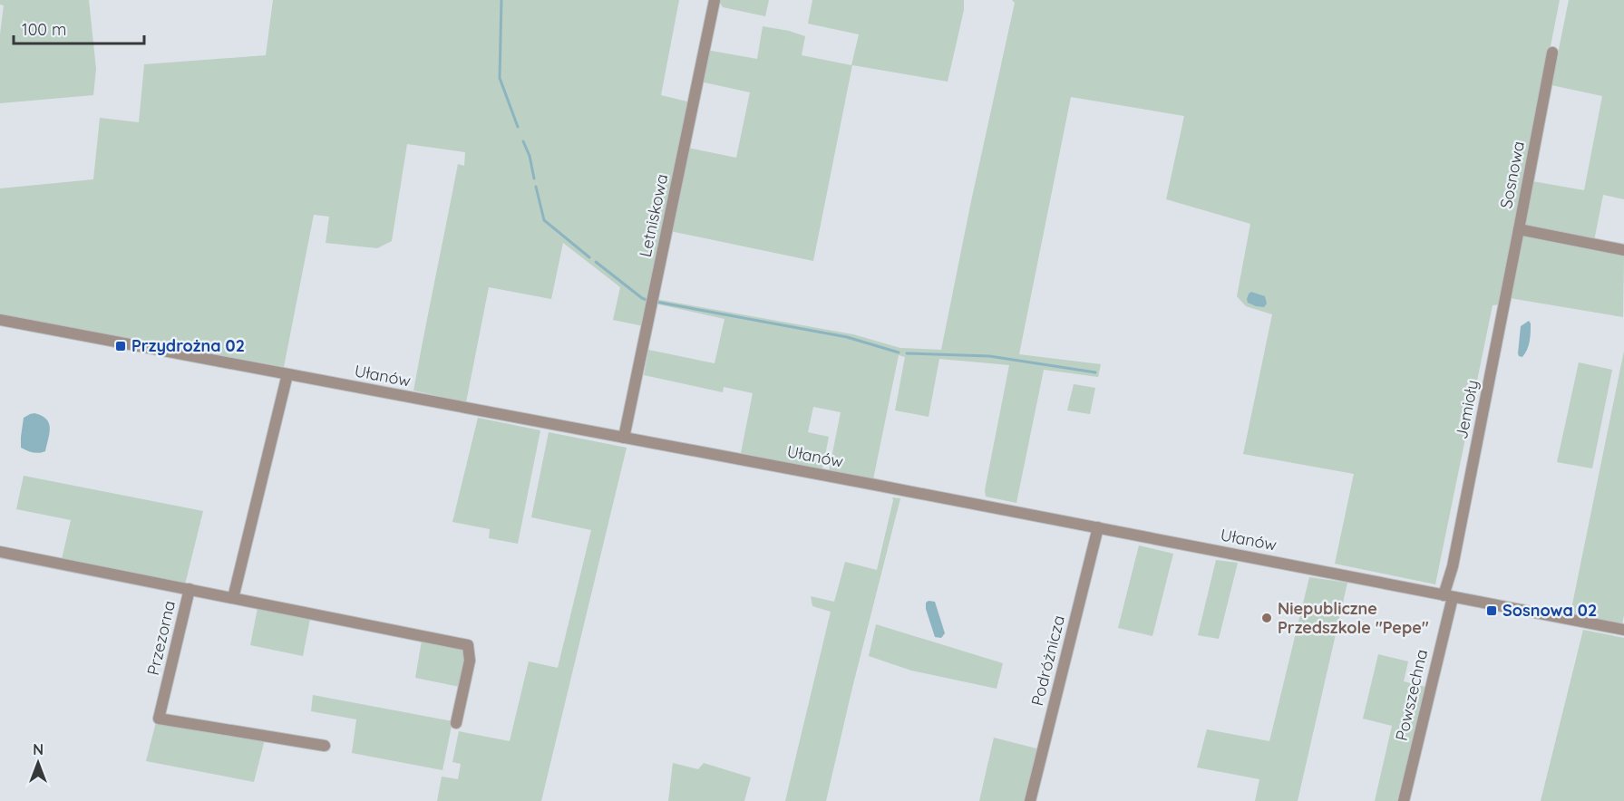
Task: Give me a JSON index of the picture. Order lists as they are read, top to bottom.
{
  "streets": {
    "street": [
      "Sosnowa",
      "Letniskowa",
      "Ułanów",
      "Jemioły",
      "Przezorna",
      "Podróżnicza",
      "Powszechna"
    ]
  },
  "crossings": [
    ["Sosnowa", "Jemioły"],
    ["Letniskowa", "Ułanów"],
    ["Ułanów", "Jemioły"],
    ["Ułanów", "Podróżnicza"],
    ["Ułanów", "Powszechna"],
    ["Jemioły", "Powszechna"]
  ],
  "places": {
    "transit": ["Przydrożna 02", "Sosnowa 02"],
    "other": ["Niepubliczne Przedszkole \"Pepe\""]
  },
  "scale_bar": "100 m",
  "north": "top"
}
